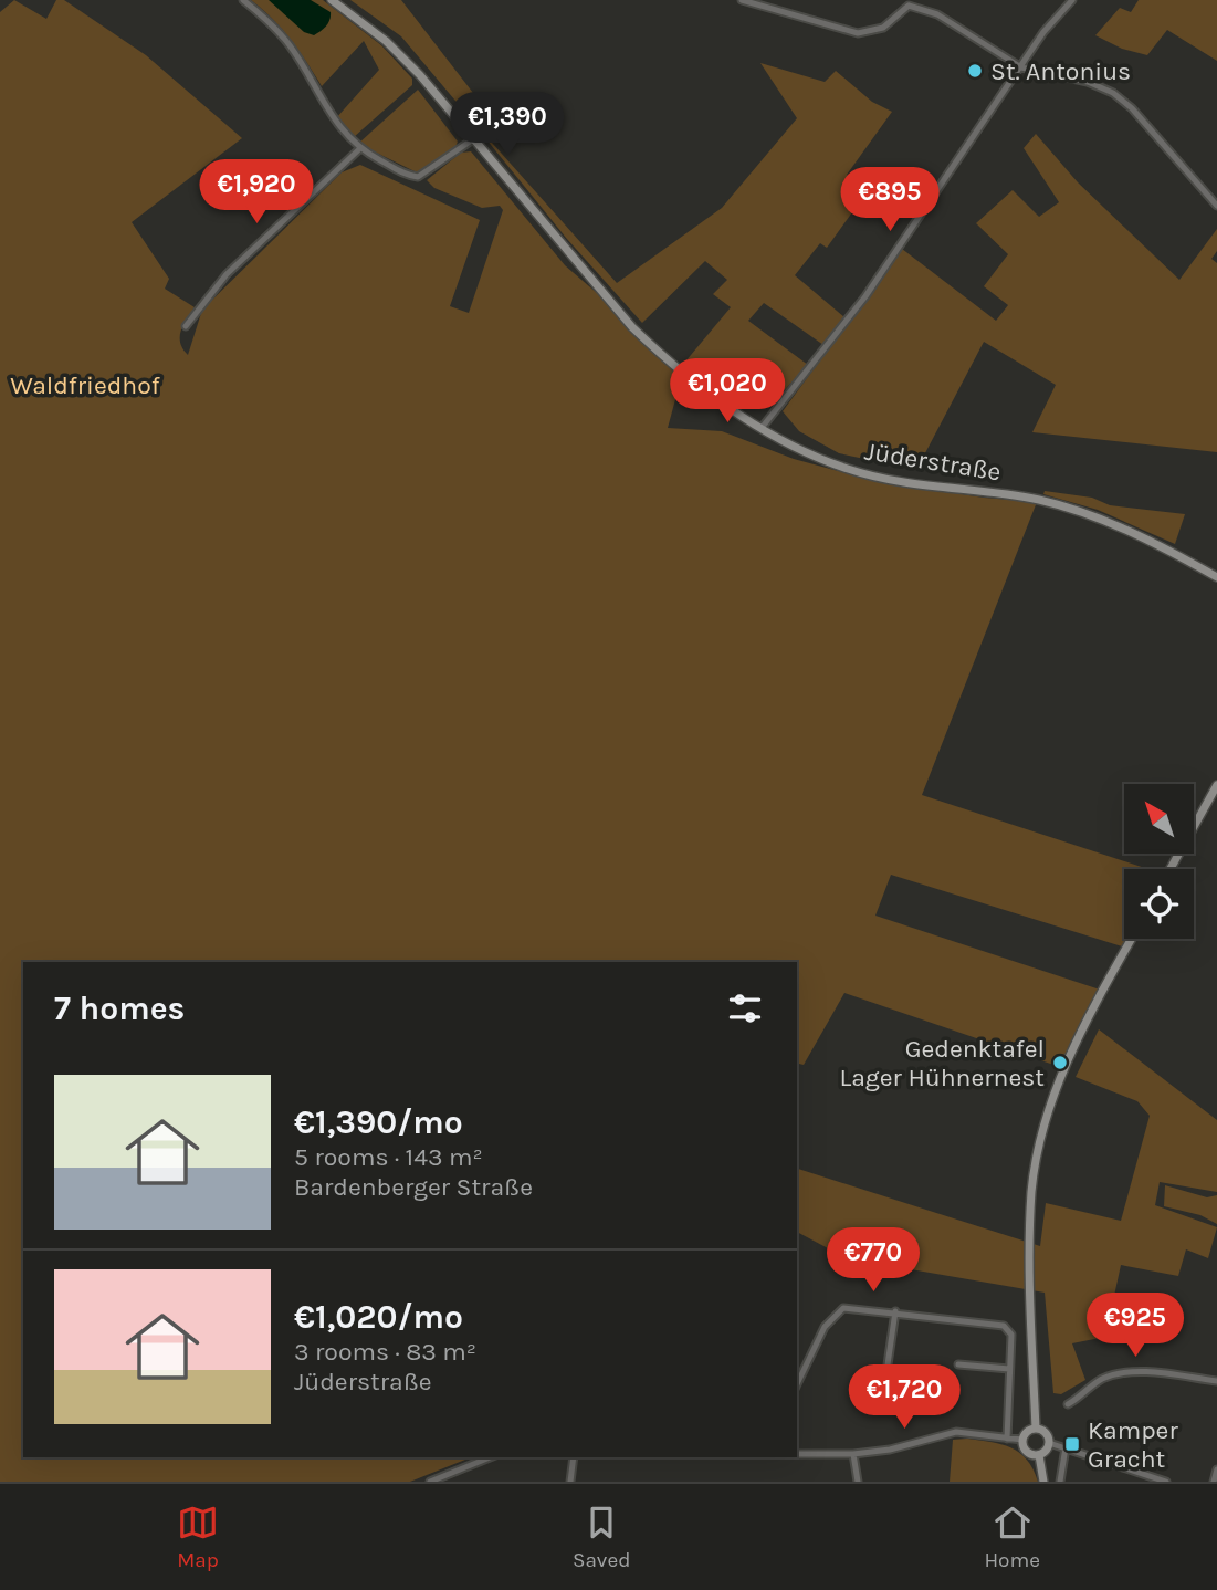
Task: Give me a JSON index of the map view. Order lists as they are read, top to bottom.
{
  "streets": {
    "main road": ["Jüderstraße"]
  },
  "parks": ["Waldfriedhof"],
  "places": {
    "other": ["St. Antonius", "Gedenktafel Lager Hühnernest"],
    "transit": ["Kamper Gracht"]
  },
  "north": "top left",
  "page": {
    "price": [
      "€1,390",
      "€1,920",
      "€895",
      "€1,020",
      "€770",
      "€925",
      "€1,720"
    ],
    "heading": "7 homes",
    "list": [
      {
        "name": "€1,390/mo",
        "note": "5 rooms · 143 m² · Bardenberger Straße"
      },
      {
        "name": "€1,020/mo",
        "note": "3 rooms · 83 m² · Jüderstraße"
      }
    ],
    "tabs": ["Map", "Saved", "Home"]
  }
}
